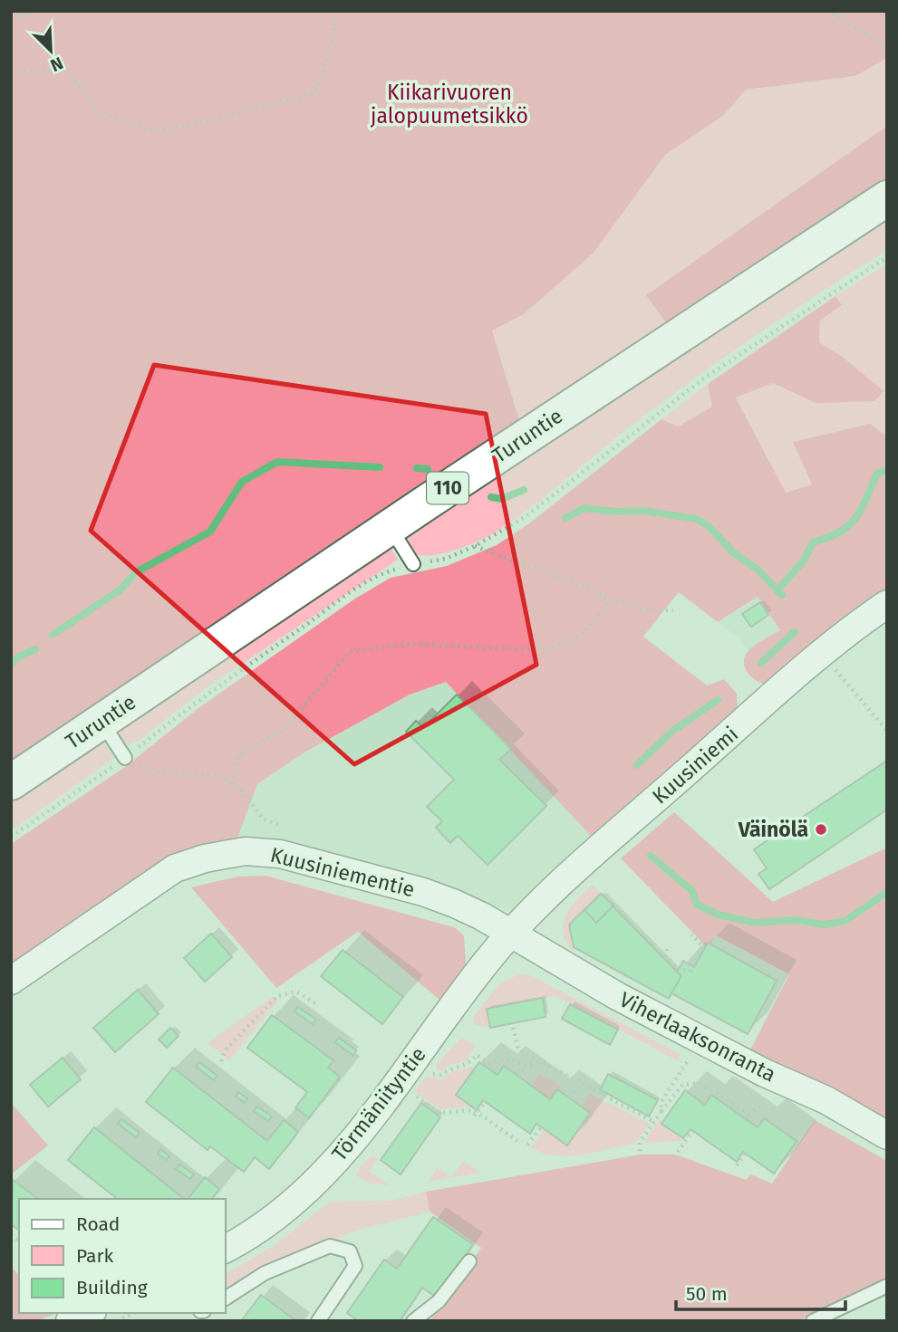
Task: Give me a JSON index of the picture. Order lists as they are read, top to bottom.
{
  "streets": {
    "main road": ["Turuntie", "110"],
    "street": [
      "Kuusiniemi",
      "Kuusiniementie",
      "Viherlaaksonranta",
      "Törmäniityntie"
    ]
  },
  "crossings": [
    ["Kuusiniemi", "Kuusiniementie"],
    ["Kuusiniemi", "Viherlaaksonranta"],
    ["Kuusiniemi", "Törmäniityntie"],
    ["Kuusiniementie", "Viherlaaksonranta"],
    ["Kuusiniementie", "Törmäniityntie"],
    ["Viherlaaksonranta", "Törmäniityntie"]
  ],
  "parks": ["Kiikarivuoren jalopuumetsikkö"],
  "places": ["Väinölä"],
  "legend": ["Road", "Park", "Building"],
  "scale_bar": "50 m",
  "north": "bottom right"
}
